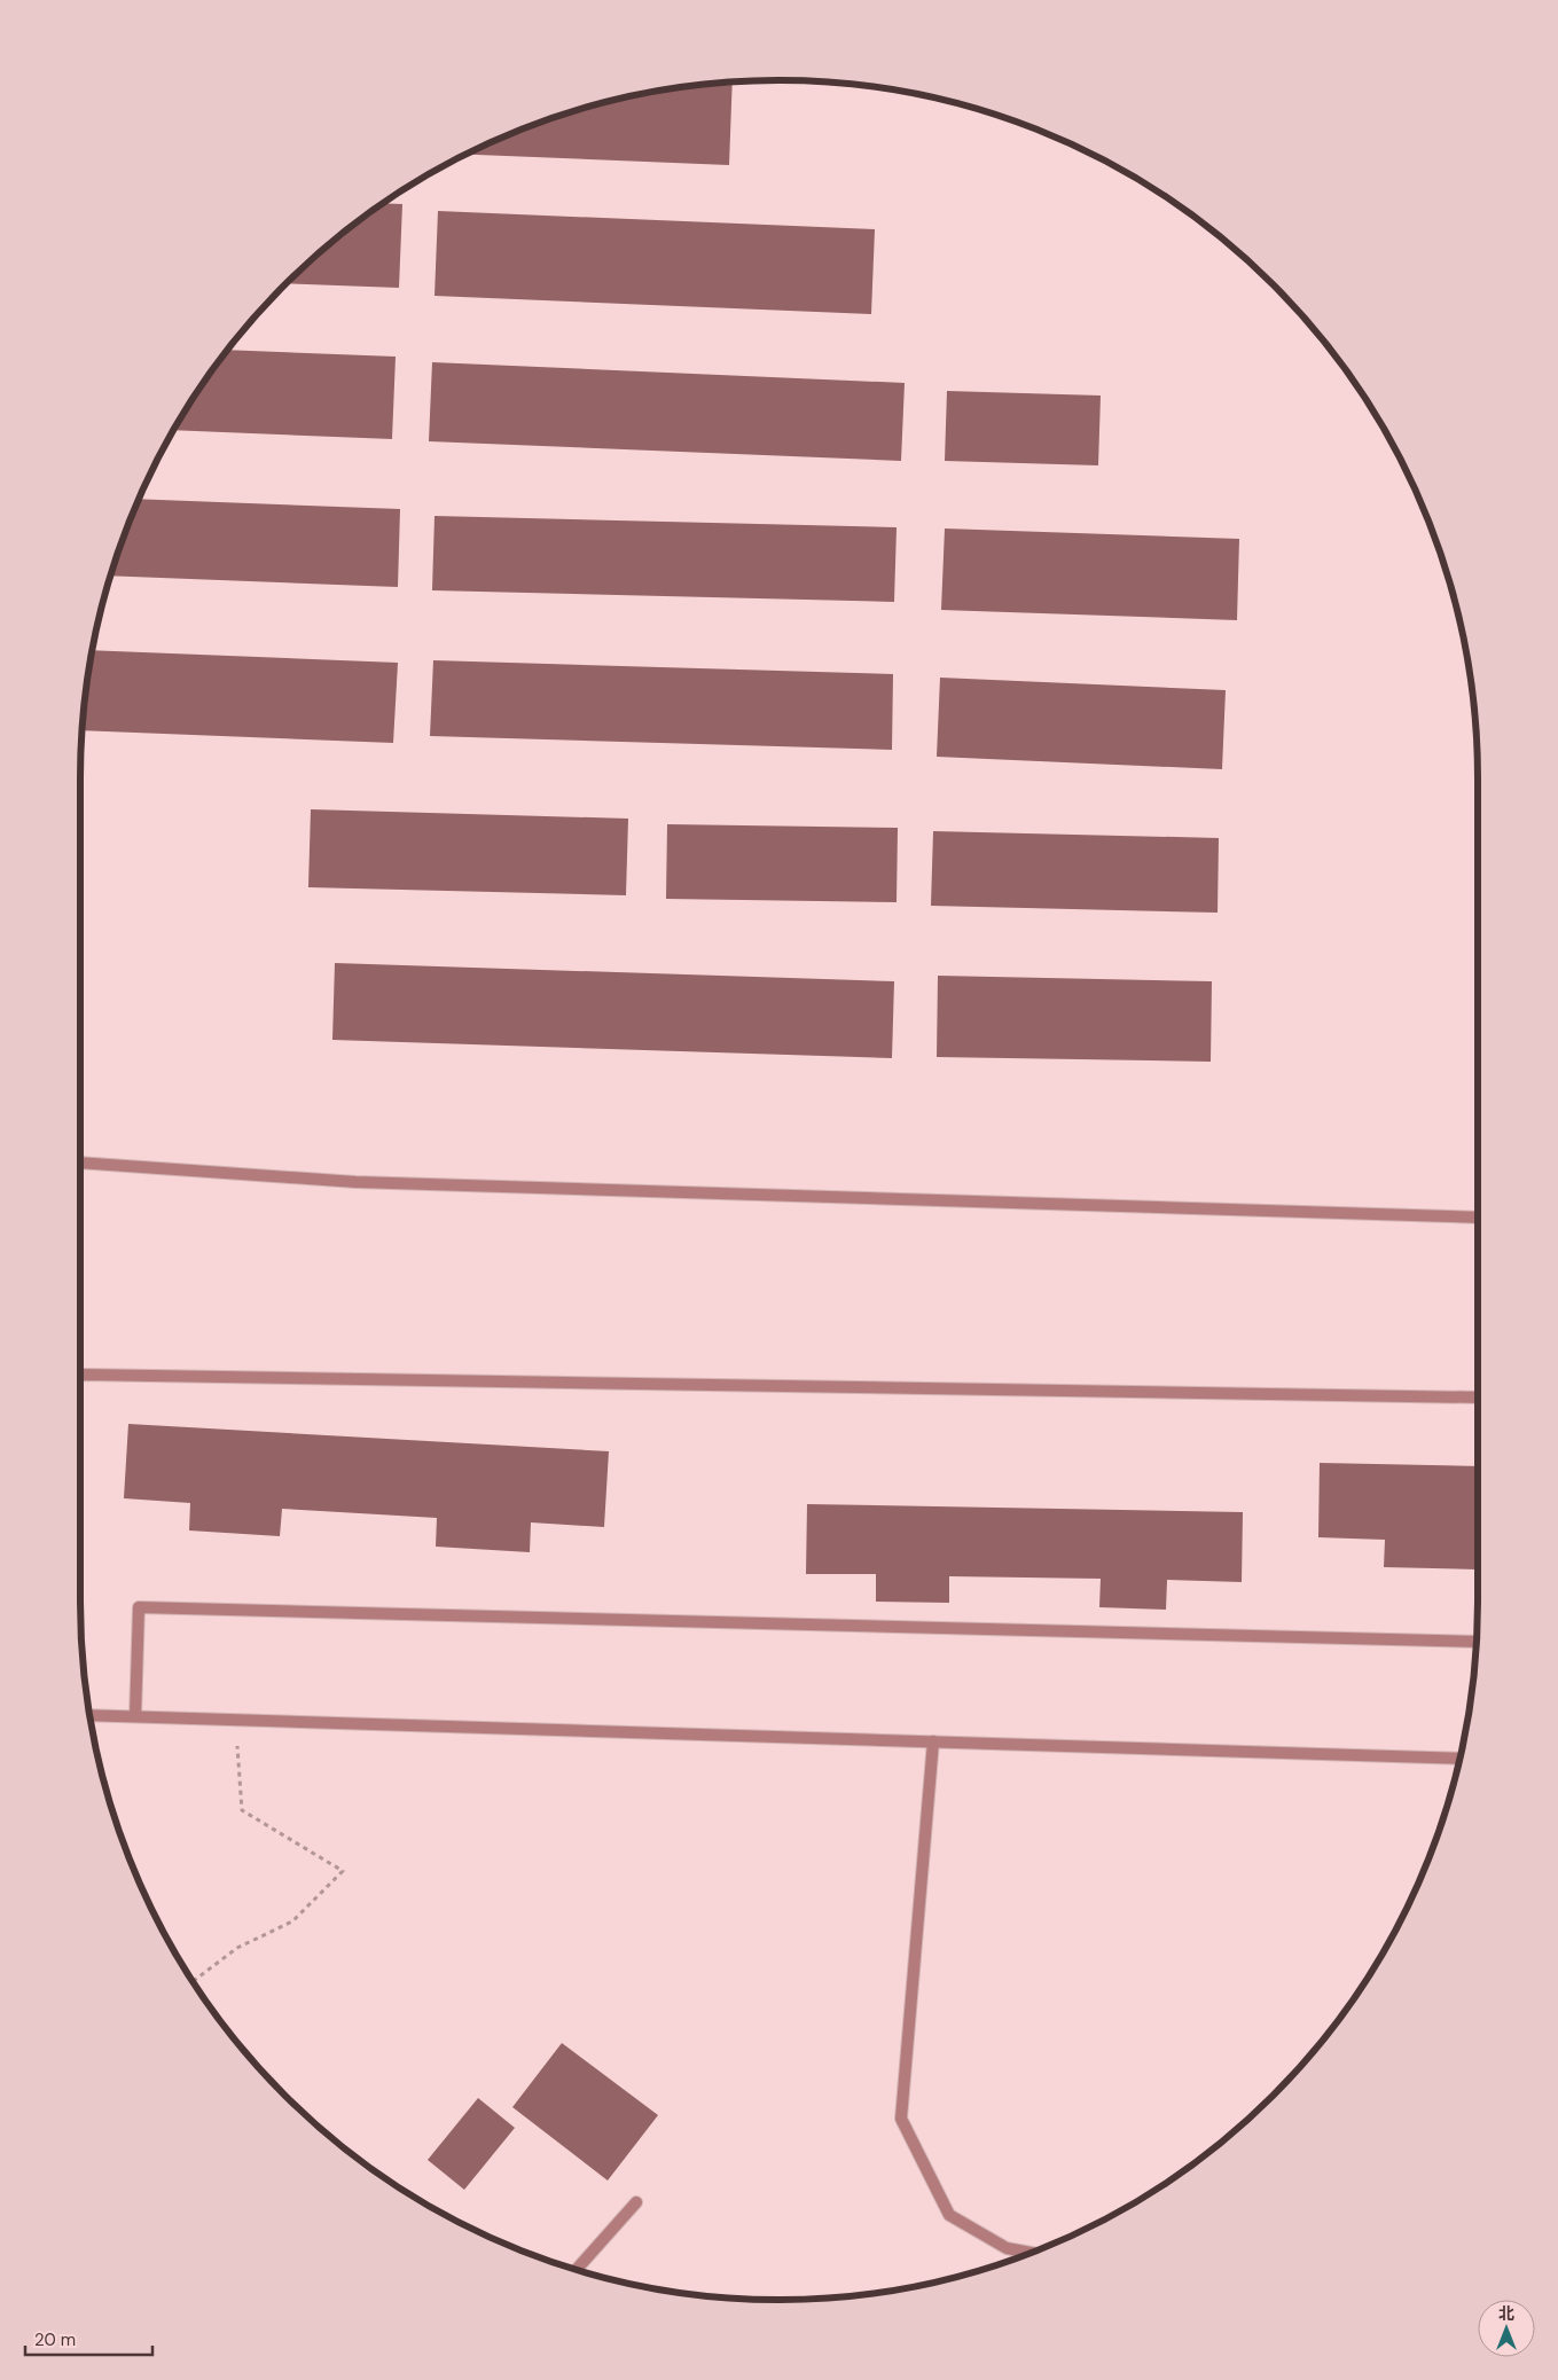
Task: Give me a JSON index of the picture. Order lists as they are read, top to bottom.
{
  "scale_bar": "20 m",
  "north": "top"
}
